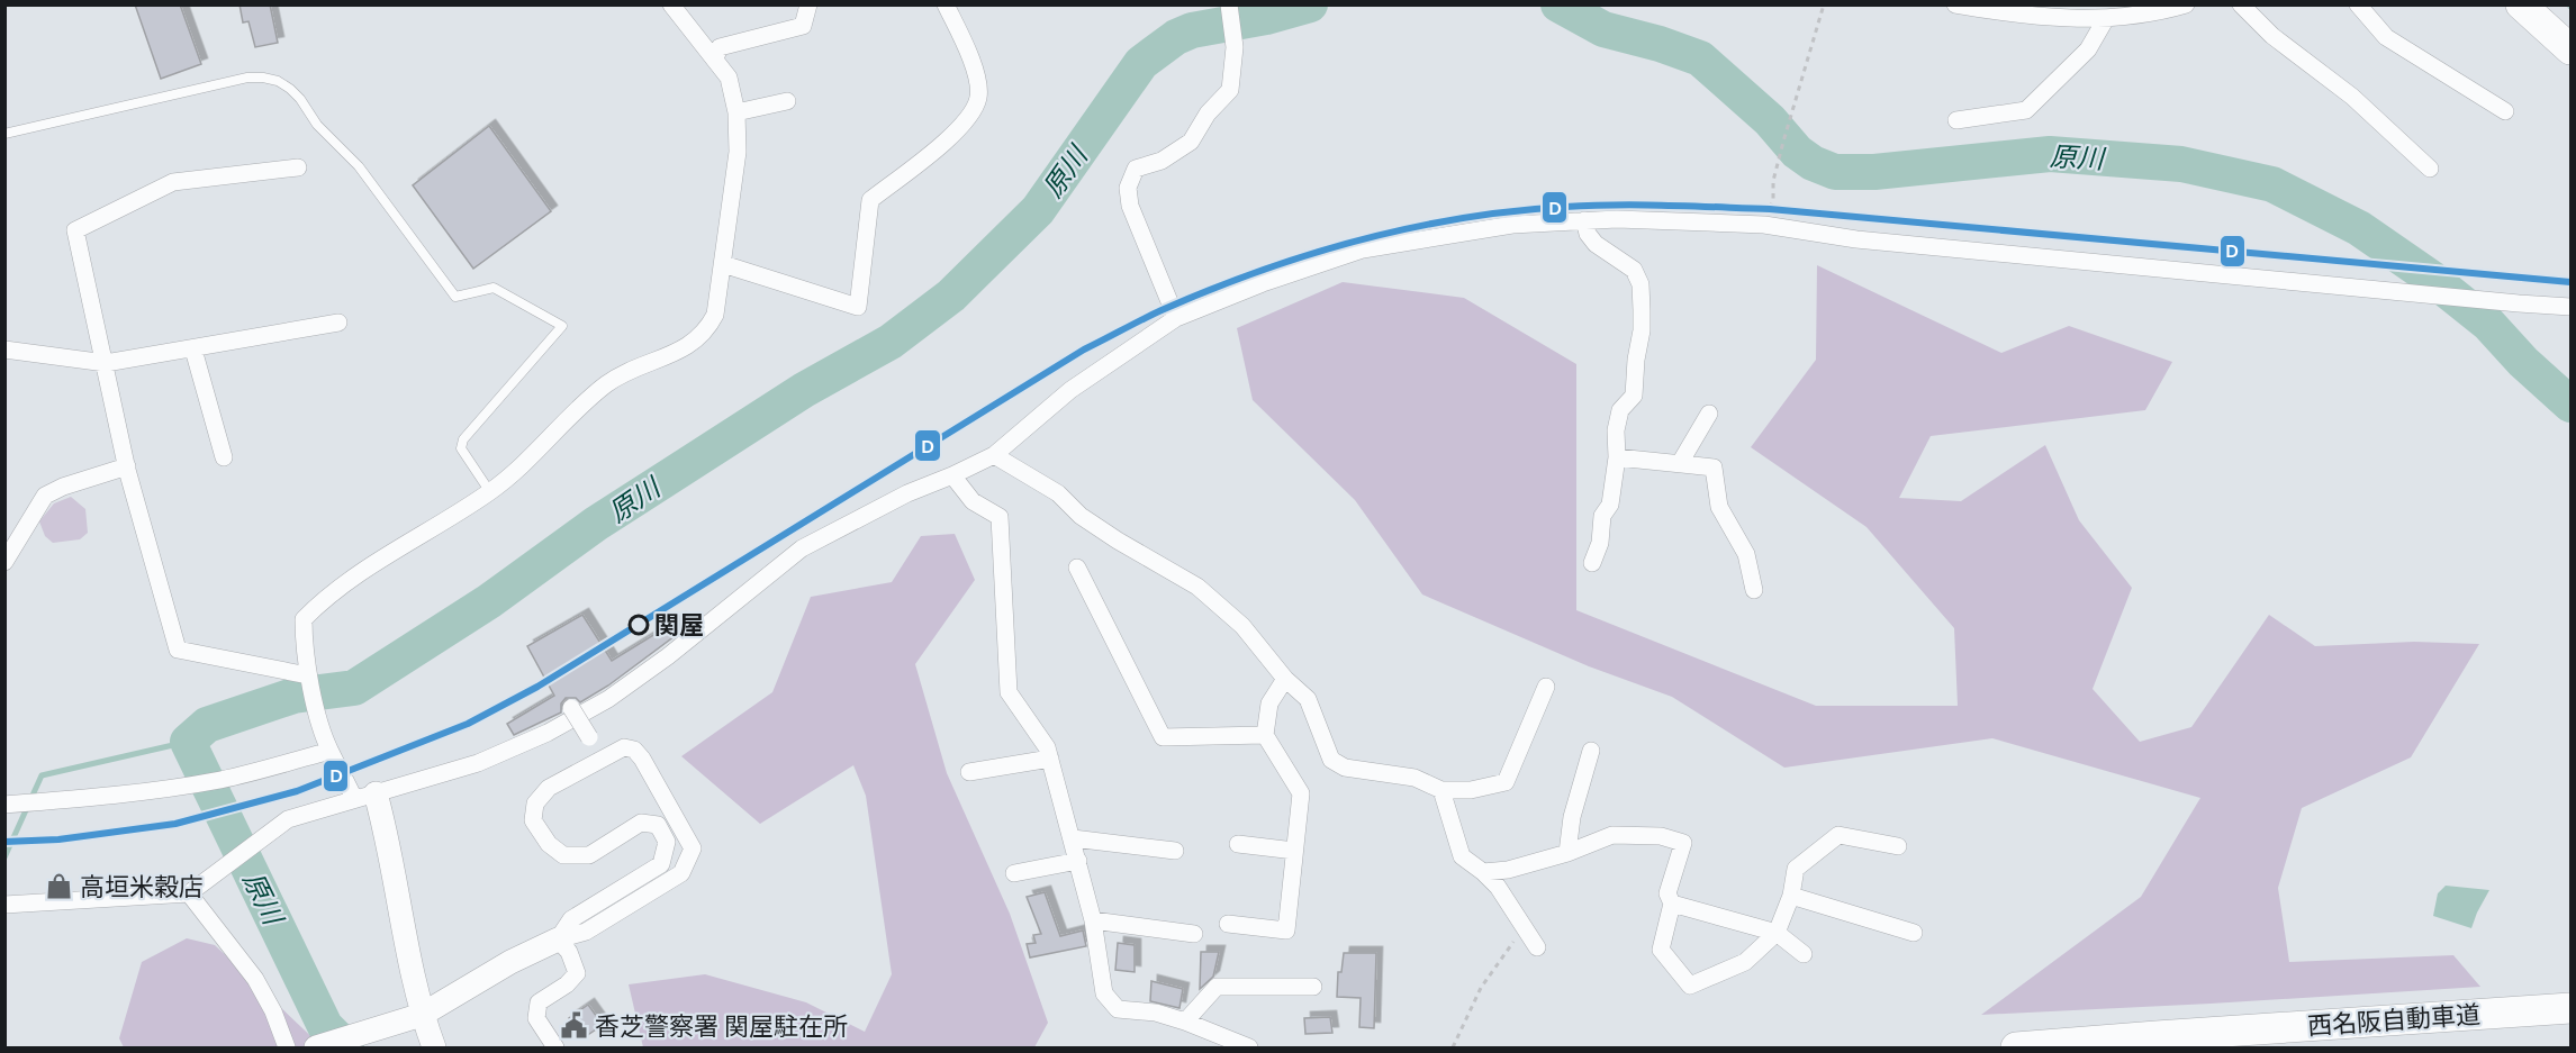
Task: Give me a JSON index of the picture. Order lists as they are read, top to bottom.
{
  "streets": {
    "highway": ["西名阪自動車道"]
  },
  "water": ["原川"],
  "places": {
    "other": ["関屋"],
    "shop": ["高垣米穀店"],
    "public building": ["香芝警察署 関屋駐在所"]
  },
  "lines": ["transit line D"]
}
